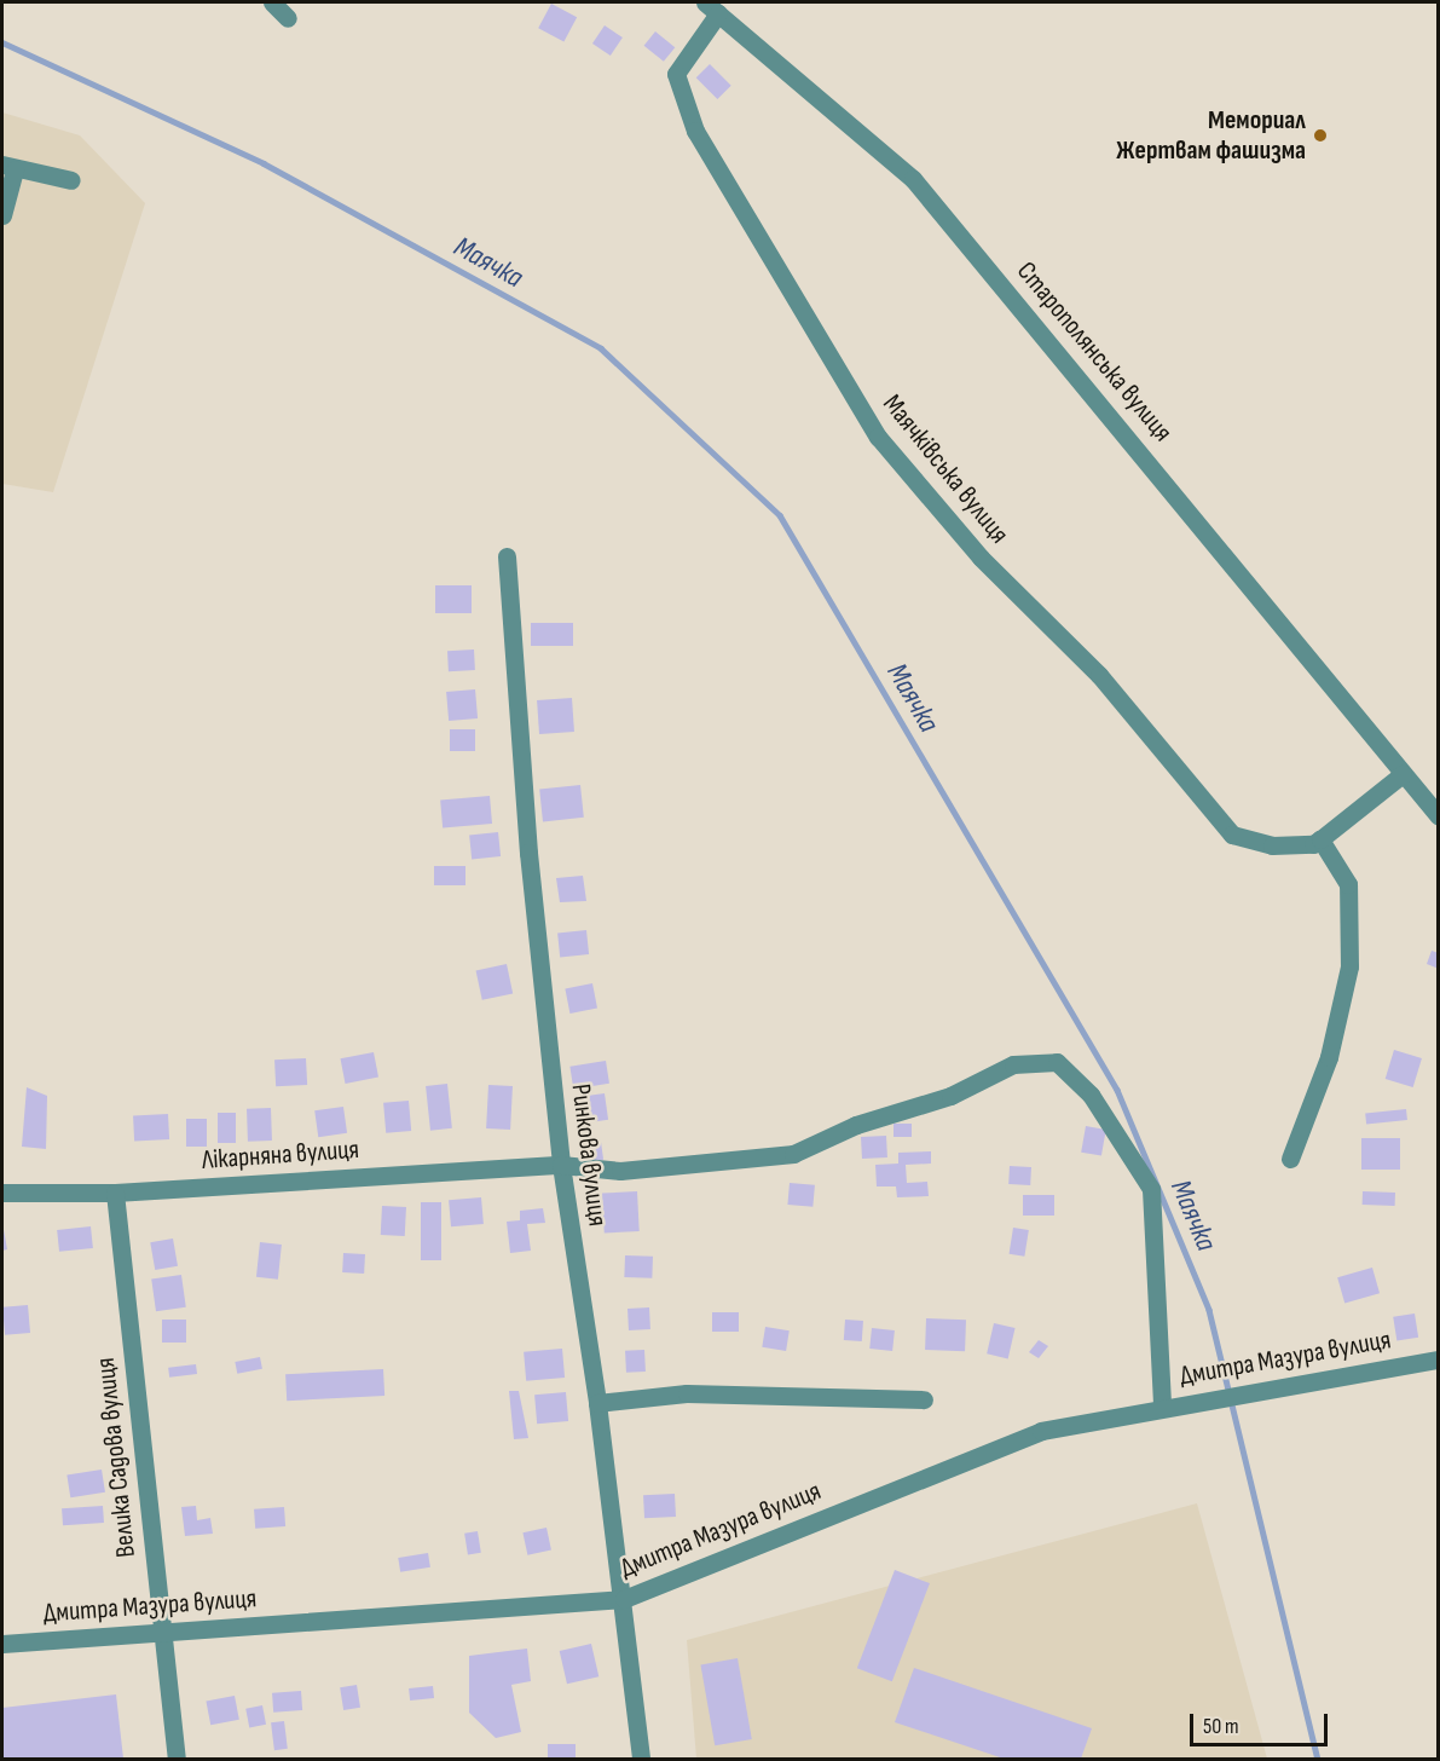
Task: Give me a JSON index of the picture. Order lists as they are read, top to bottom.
{
  "streets": {
    "street": [
      "Старополянська вулиця",
      "Маячківська вулиця",
      "Лікарняна вулиця",
      "Ринкова вулиця",
      "Дмитра Мазура вулиця",
      "Велика Садова вулиця"
    ]
  },
  "crossings": [
    ["Старополянська вулиця", "Маячківська вулиця"],
    ["Лікарняна вулиця", "Ринкова вулиця"],
    ["Лікарняна вулиця", "Дмитра Мазура вулиця"],
    ["Лікарняна вулиця", "Велика Садова вулиця"],
    ["Ринкова вулиця", "Дмитра Мазура вулиця"],
    ["Дмитра Мазура вулиця", "Велика Садова вулиця"]
  ],
  "water": ["Маячка"],
  "places": ["Мемориал Жертвам фашизма"],
  "scale_bar": "50 m"
}
